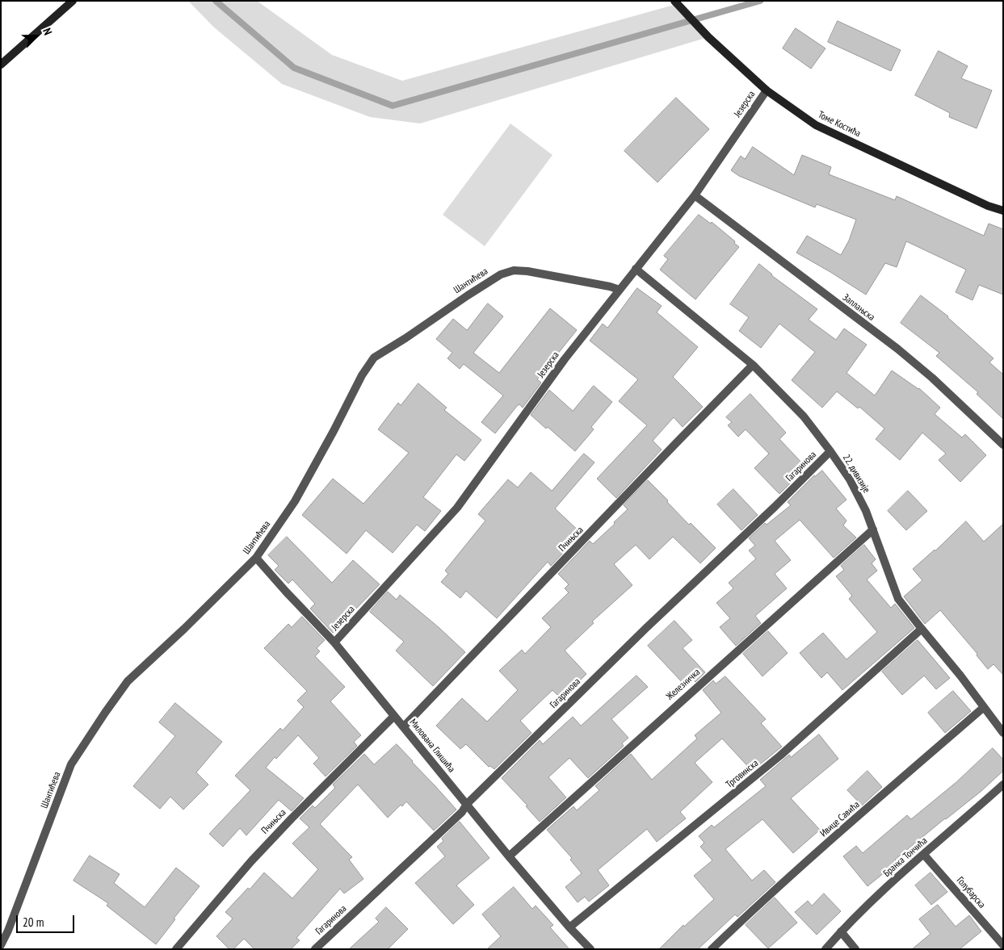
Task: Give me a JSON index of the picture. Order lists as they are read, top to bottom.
{
  "streets": {
    "street": [
      "Језерска",
      "Томе Костића",
      "Шантићева",
      "Заплањска",
      "Гагаринова",
      "22. дивизије",
      "Пчињска",
      "Железничка",
      "Милована Глишића",
      "Трговинска",
      "Ивице Савића",
      "Бранка Тончића",
      "Голубарска"
    ]
  },
  "crossings": [
    ["Језерска", "Томе Костића"],
    ["Језерска", "Шантићева"],
    ["Језерска", "Заплањска"],
    ["Језерска", "22. дивизије"],
    ["Језерска", "Милована Глишића"],
    ["Шантићева", "Милована Глишића"],
    ["Гагаринова", "22. дивизије"],
    ["Гагаринова", "Милована Глишића"],
    ["22. дивизије", "Пчињска"],
    ["22. дивизије", "Железничка"],
    ["22. дивизије", "Трговинска"],
    ["22. дивизије", "Ивице Савића"],
    ["Пчињска", "Милована Глишића"],
    ["Железничка", "Милована Глишића"],
    ["Милована Глишића", "Трговинска"],
    ["Бранка Тончића", "Голубарска"]
  ],
  "scale_bar": "20 m",
  "north": "top right"
}
